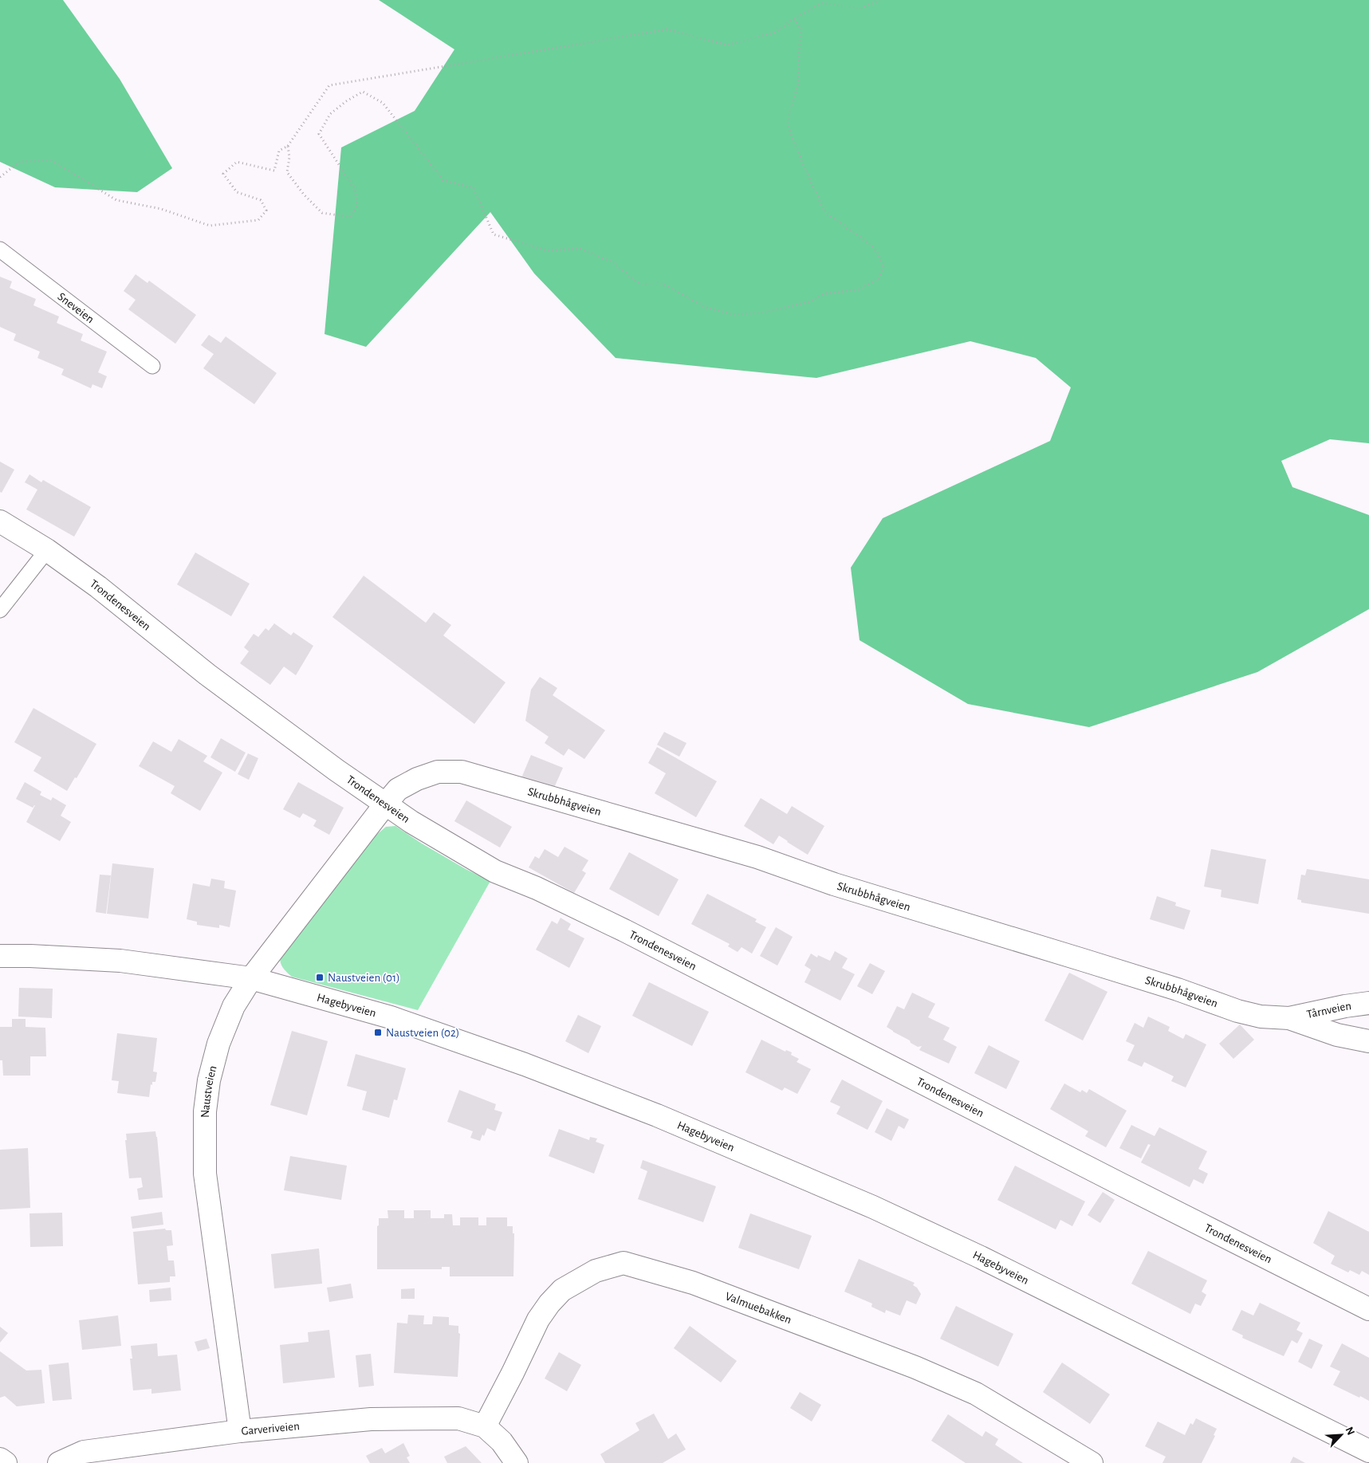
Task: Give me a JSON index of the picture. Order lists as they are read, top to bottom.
{
  "streets": {
    "street": [
      "Trondenesveien",
      "Skrubbhågveien",
      "Hagebyveien",
      "Tårnveien",
      "Naustveien",
      "Valmuebakken",
      "Garveriveien"
    ],
    "lane": ["Sneveien"]
  },
  "crossings": [
    ["Trondenesveien", "Skrubbhågveien"],
    ["Trondenesveien", "Naustveien"],
    ["Skrubbhågveien", "Tårnveien"],
    ["Skrubbhågveien", "Naustveien"],
    ["Hagebyveien", "Naustveien"],
    ["Naustveien", "Garveriveien"],
    ["Valmuebakken", "Garveriveien"]
  ],
  "places": {
    "transit": ["Naustveien (01)", "Naustveien (02)"]
  },
  "north": "top right"
}
